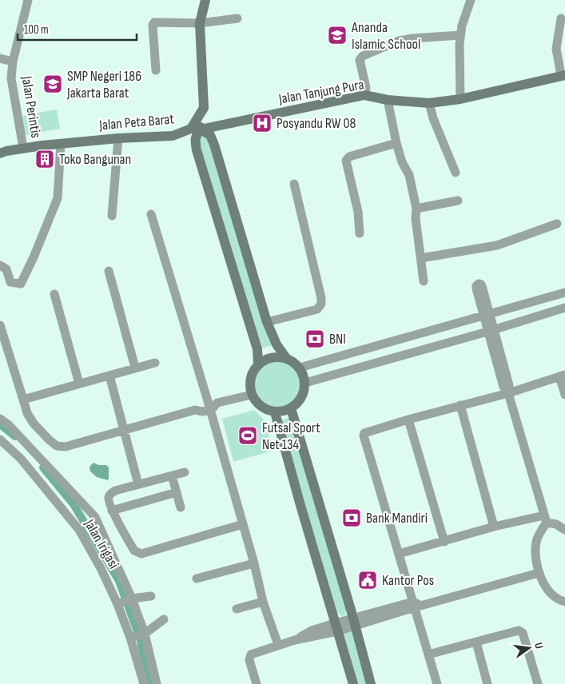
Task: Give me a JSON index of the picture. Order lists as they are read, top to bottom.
{
  "streets": {
    "street": [
      "Jalan Tanjung Pura",
      "Jalan Perintis",
      "Jalan Peta Barat",
      "Jalan Irigasi"
    ]
  },
  "crossings": [
    ["Jalan Perintis", "Jalan Peta Barat"]
  ],
  "places": {
    "school or university": ["Ananda Islamic School", "SMP Negeri 186 Jakarta Barat"],
    "hospital": ["Posyandu RW 08"],
    "building": ["Toko Bangunan"],
    "bank": ["BNI", "Bank Mandiri"],
    "sports": ["Futsal Sport Net 134"],
    "public building": ["Kantor Pos"]
  },
  "scale_bar": "100 m",
  "north": "right"
}
